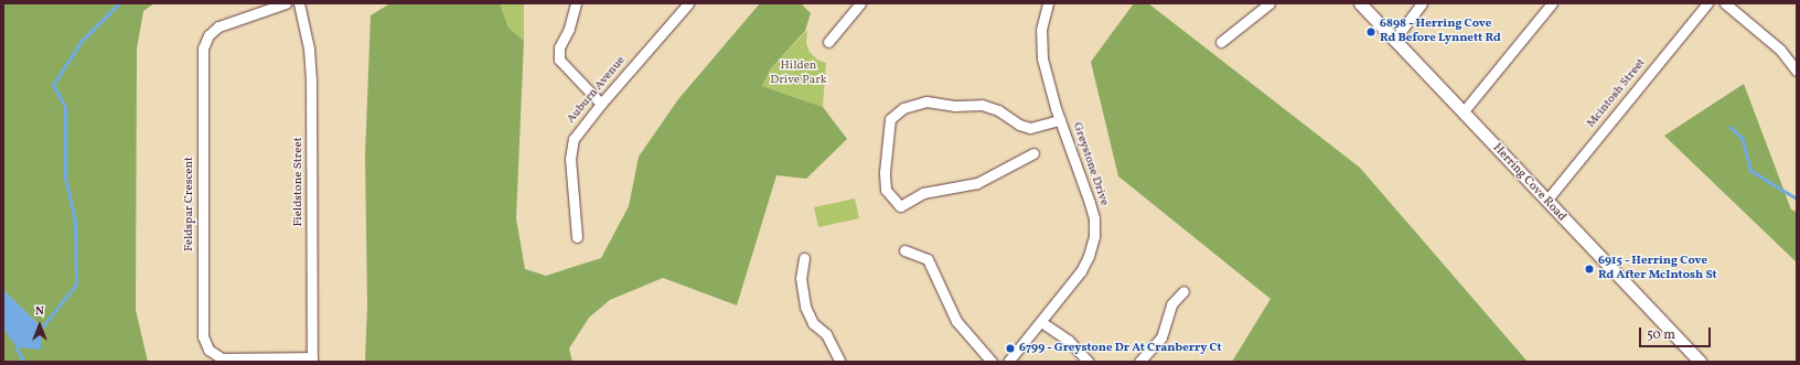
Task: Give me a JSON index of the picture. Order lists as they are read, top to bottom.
{
  "streets": {
    "main road": ["Herring Cove Road"],
    "street": [
      "Auburn Avenue",
      "Mcintosh Street",
      "Greystone Drive",
      "Fieldstone Street",
      "Feldspar Crescent"
    ]
  },
  "crossings": [
    ["Mcintosh Street", "Herring Cove Road"],
    ["Fieldstone Street", "Feldspar Crescent"]
  ],
  "parks": ["Hilden Drive Park"],
  "places": ["6898 - Herring Cove Rd Before Lynnett Rd", "6915 - Herring Cove Rd After McIntosh St", "6799 - Greystone Dr At Cranberry Ct"],
  "scale_bar": "50 m",
  "north": "top"
}
